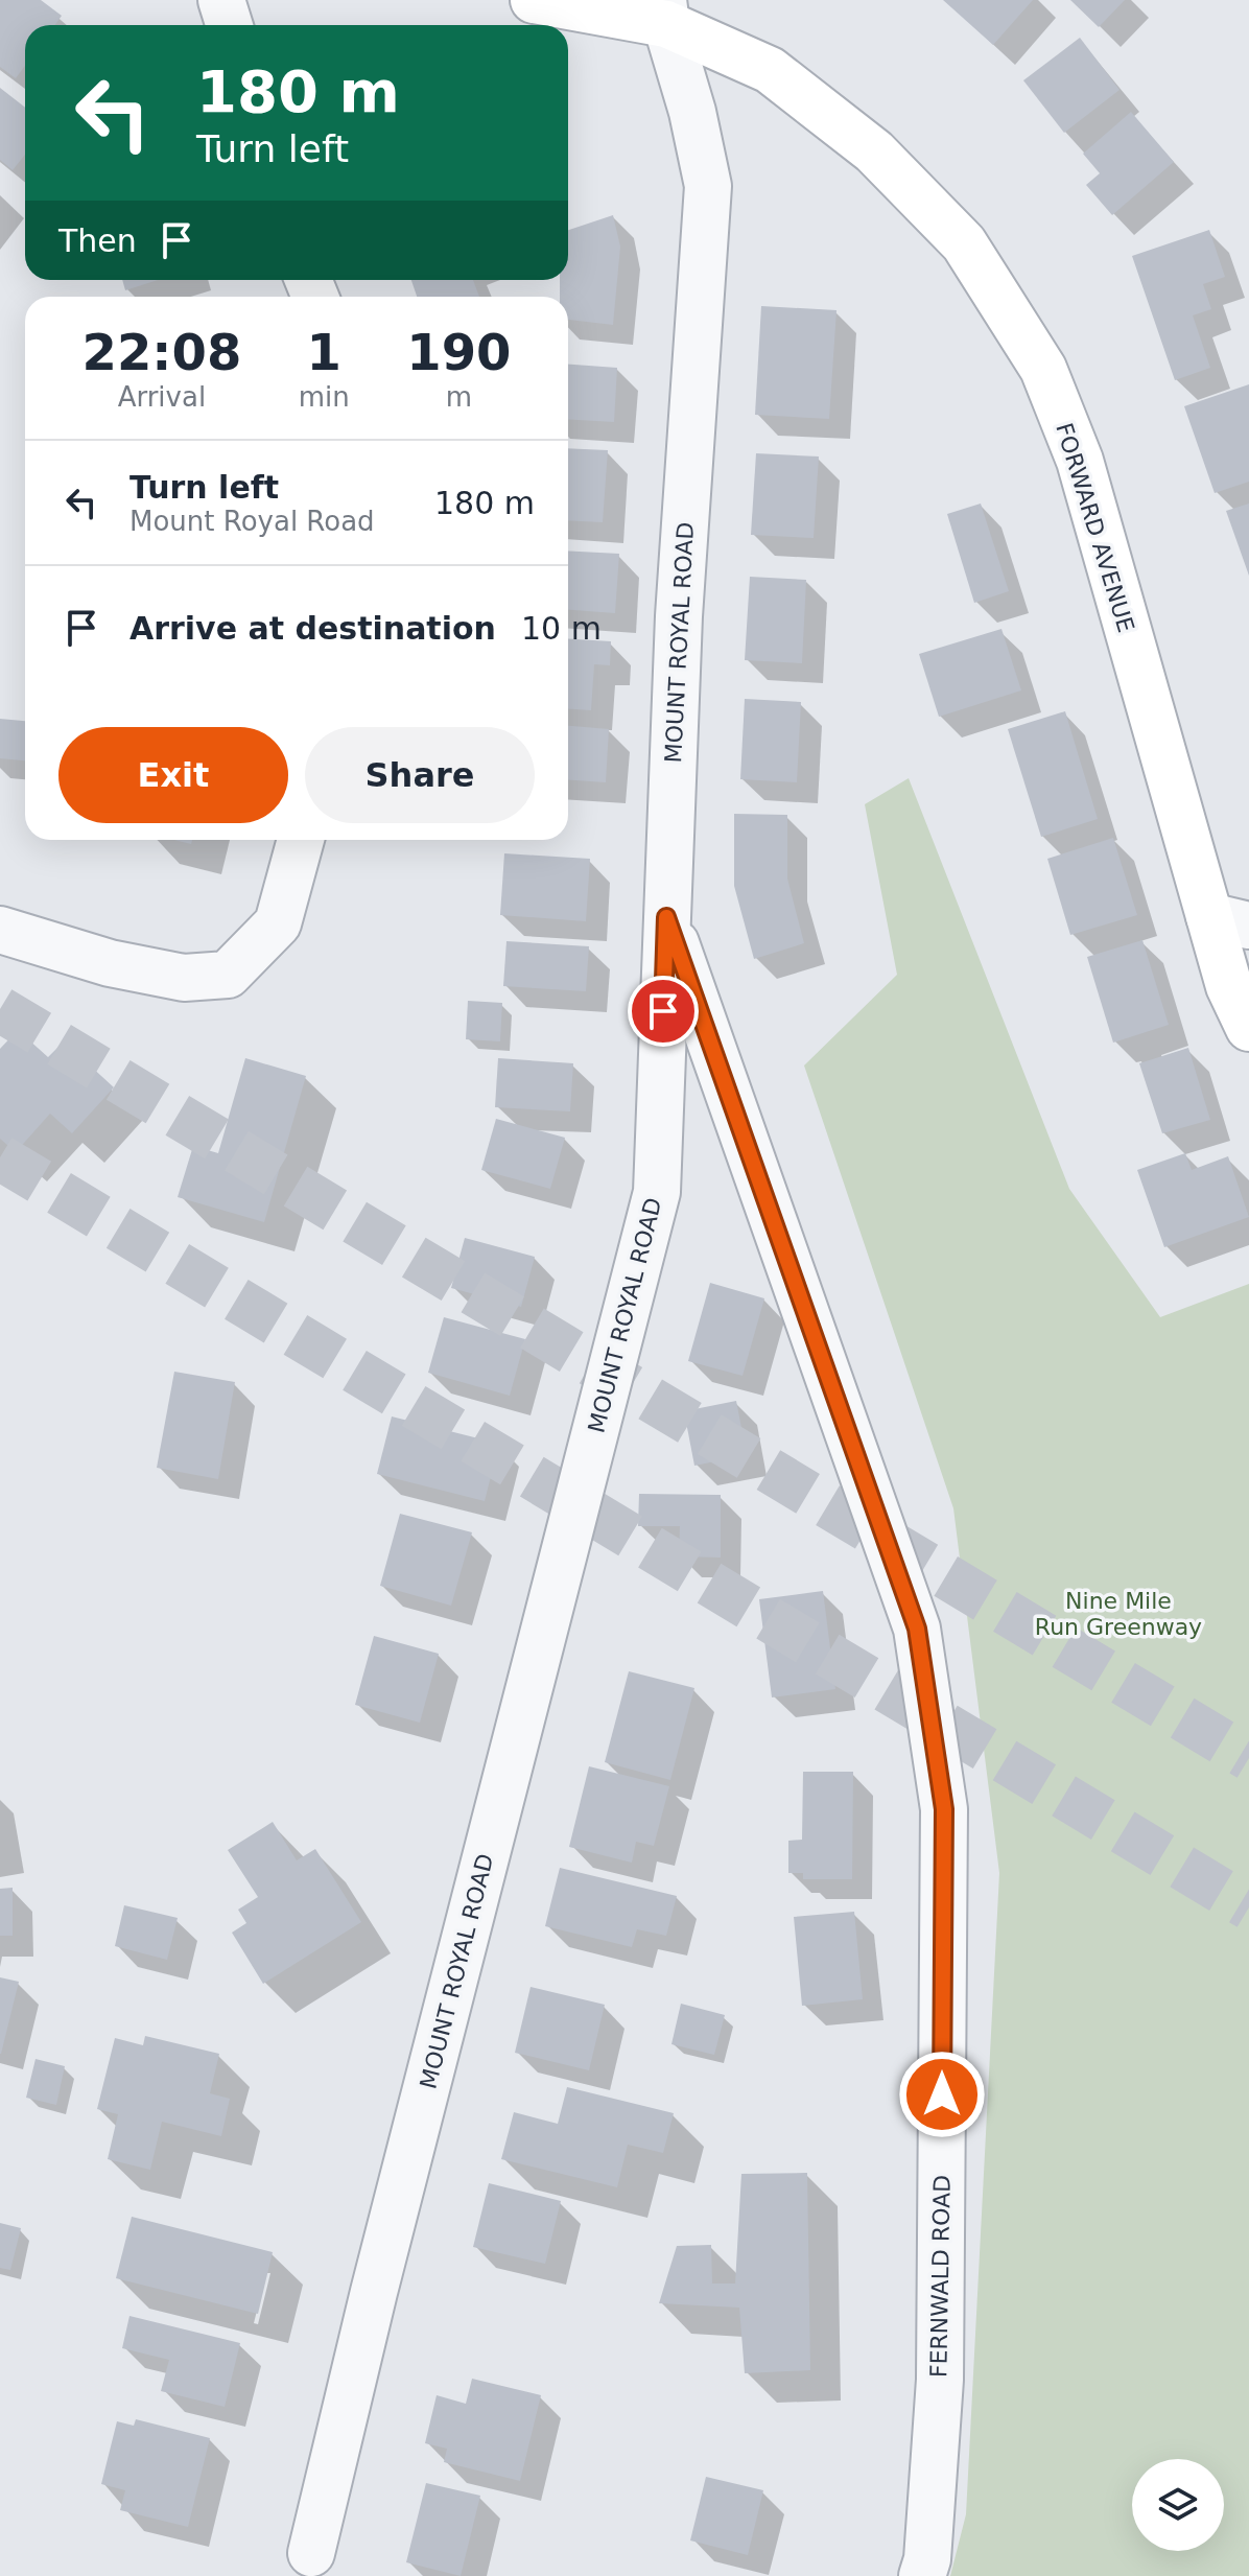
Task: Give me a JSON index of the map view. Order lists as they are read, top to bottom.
{
  "streets": {
    "main road": ["FORWARD AVENUE"],
    "street": ["MOUNT ROYAL ROAD", "FERNWALD ROAD"]
  },
  "crossings": [
    ["FORWARD AVENUE", "MOUNT ROYAL ROAD"],
    ["MOUNT ROYAL ROAD", "FERNWALD ROAD"]
  ],
  "parks": ["Nine Mile Run Greenway"],
  "page": {
    "turn": ["180 m", "Turn left"],
    "then": "Then",
    "eta": [
      "22:08",
      "Arrival",
      "1",
      "min",
      "190",
      "m"
    ],
    "list": [
      {
        "name": "Turn left",
        "note": "Mount Royal Road",
        "value": "180 m"
      },
      {
        "name": "Arrive at destination",
        "value": "10 m"
      }
    ],
    "buttons": ["Exit", "Share"]
  }
}
